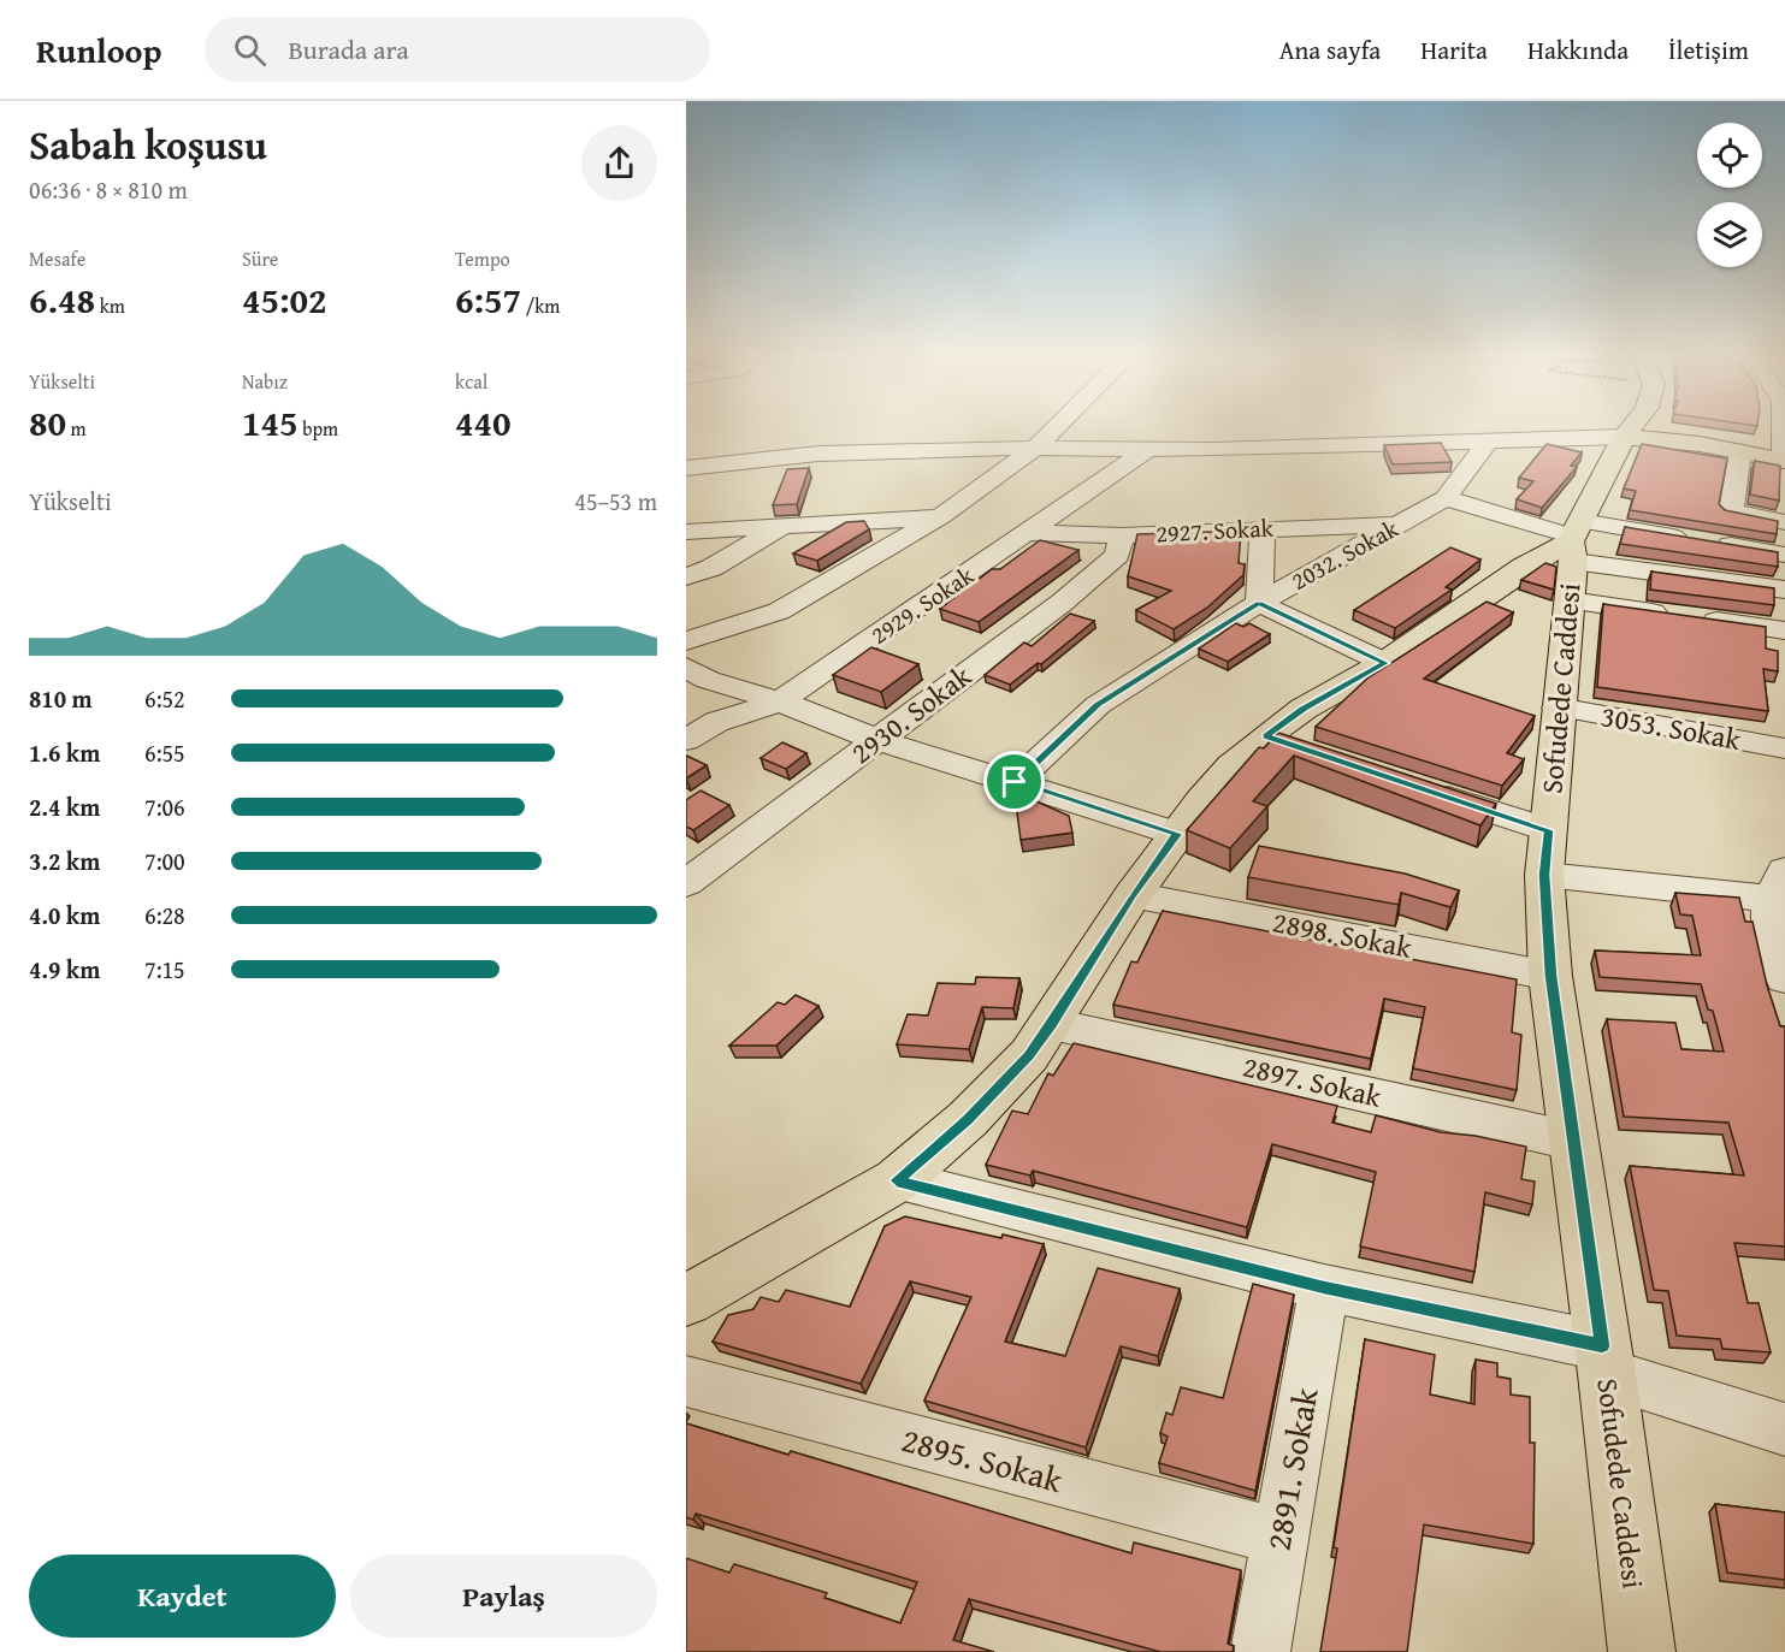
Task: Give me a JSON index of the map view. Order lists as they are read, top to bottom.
{
  "streets": {
    "main road": ["Sofudede Caddesi"],
    "street": [
      "2927. Sokak",
      "2032. Sokak",
      "2929. Sokak",
      "2930. Sokak",
      "3053. Sokak",
      "2898. Sokak",
      "2897. Sokak",
      "2895. Sokak",
      "2891. Sokak"
    ]
  },
  "crossings": [
    ["2927. Sokak", "2032. Sokak"],
    ["2927. Sokak", "2929. Sokak"],
    ["2927. Sokak", "2930. Sokak"],
    ["Sofudede Caddesi", "3053. Sokak"],
    ["Sofudede Caddesi", "2898. Sokak"],
    ["Sofudede Caddesi", "2897. Sokak"],
    ["2895. Sokak", "2891. Sokak"]
  ],
  "page": {
    "header": "Runloop",
    "search": "Burada ara",
    "nav": [
      "Ana sayfa",
      "Harita",
      "Hakkında",
      "İletişim"
    ],
    "heading": ["Sabah koşusu", "06:36 · 8 × 810 m"],
    "stats": [
      ["Mesafe", "6.48 km"],
      ["Süre", "45:02"],
      ["Tempo", "6:57 /km"],
      ["Yükselti", "80 m"],
      ["Nabız", "145 bpm"],
      ["kcal", "440"]
    ],
    "chart": ["Yükselti", "45–53 m"],
    "list": [
      {
        "name": "810 m",
        "note": "6:52"
      },
      {
        "name": "1.6 km",
        "note": "6:55"
      },
      {
        "name": "2.4 km",
        "note": "7:06"
      },
      {
        "name": "3.2 km",
        "note": "7:00"
      },
      {
        "name": "4.0 km",
        "note": "6:28"
      },
      {
        "name": "4.9 km",
        "note": "7:15"
      }
    ],
    "buttons": ["Kaydet", "Paylaş"]
  }
}
